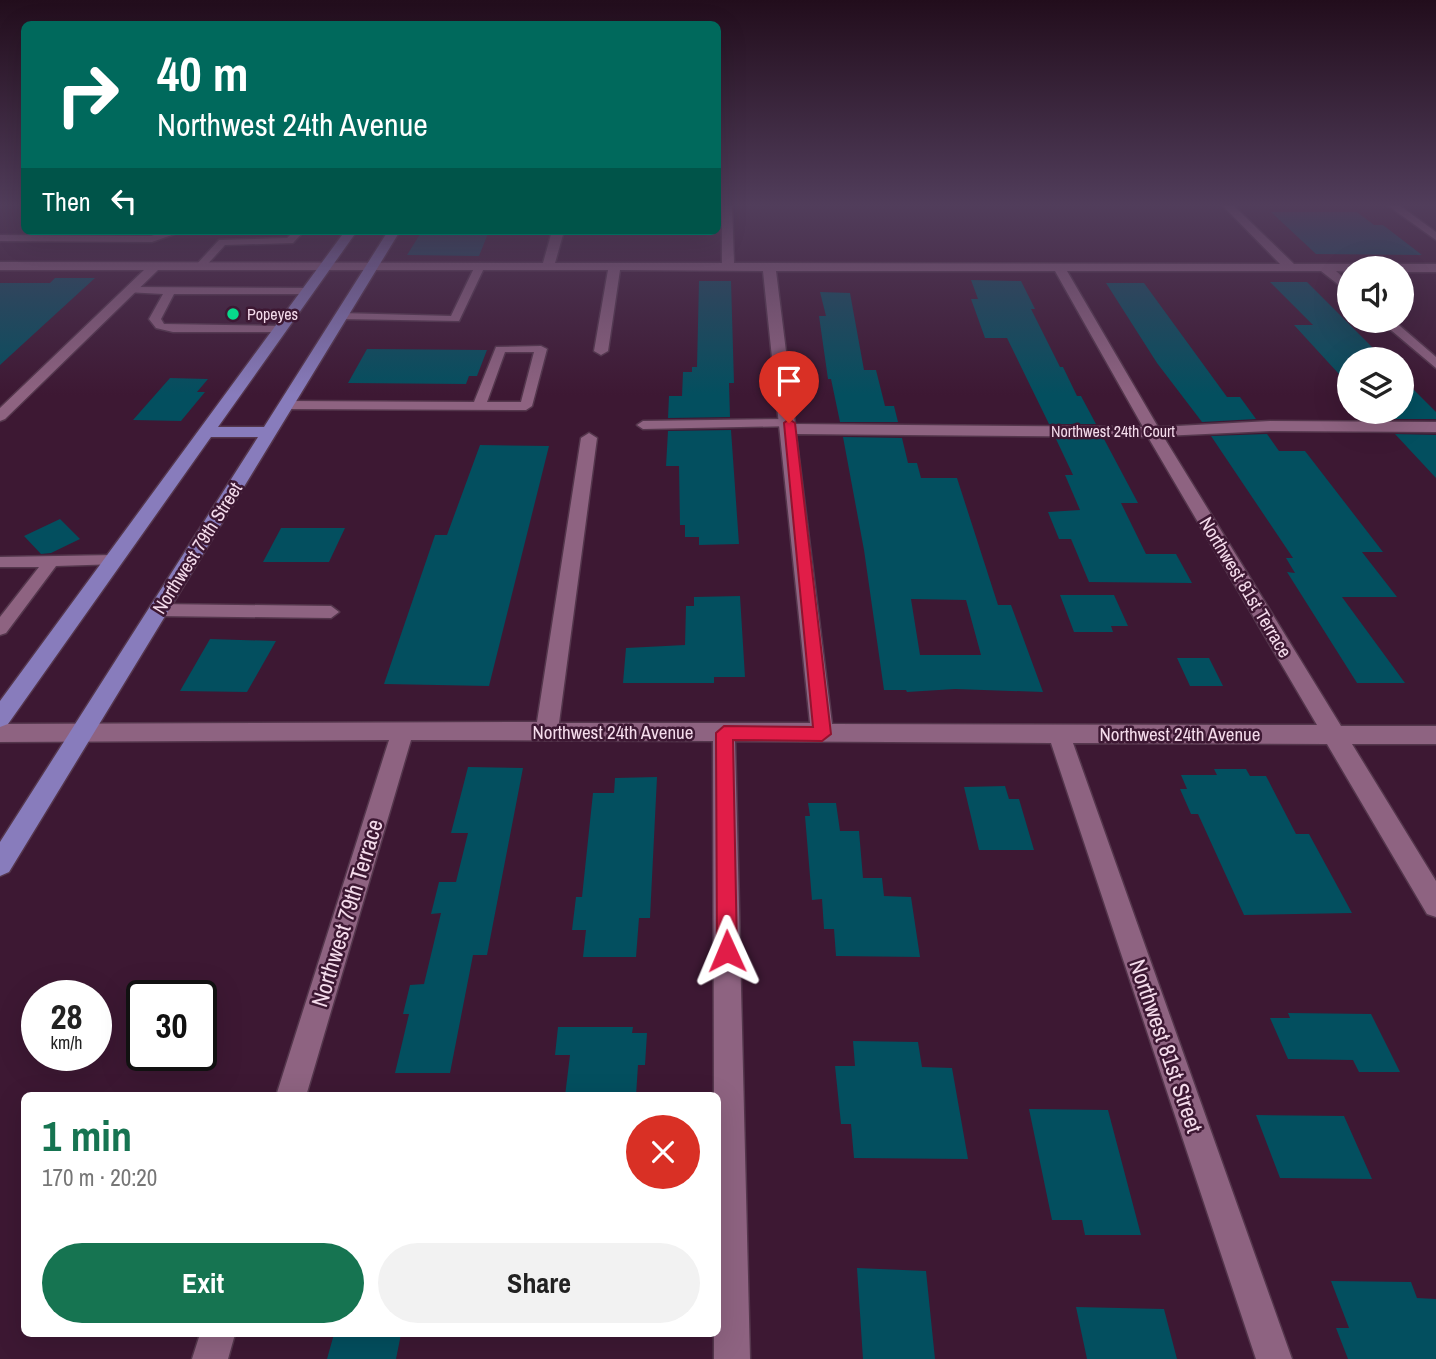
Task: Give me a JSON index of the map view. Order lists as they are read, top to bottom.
{
  "streets": {
    "main road": ["Northwest 79th Street"],
    "street": [
      "Northwest 24th Court",
      "Northwest 81st Terrace",
      "Northwest 24th Avenue",
      "Northwest 79th Terrace",
      "Northwest 81st Street"
    ]
  },
  "crossings": [
    ["Northwest 24th Court", "Northwest 81st Terrace"],
    ["Northwest 79th Street", "Northwest 24th Avenue"],
    ["Northwest 81st Terrace", "Northwest 24th Avenue"],
    ["Northwest 24th Avenue", "Northwest 79th Terrace"],
    ["Northwest 24th Avenue", "Northwest 81st Street"]
  ],
  "places": ["Popeyes"],
  "page": {
    "turn": ["40 m", "Northwest 24th Avenue"],
    "then": "Then",
    "speed": "28 km/h",
    "limit": "30",
    "heading": ["1 min", "170 m · 20:20"],
    "buttons": ["Exit", "Share"]
  }
}
